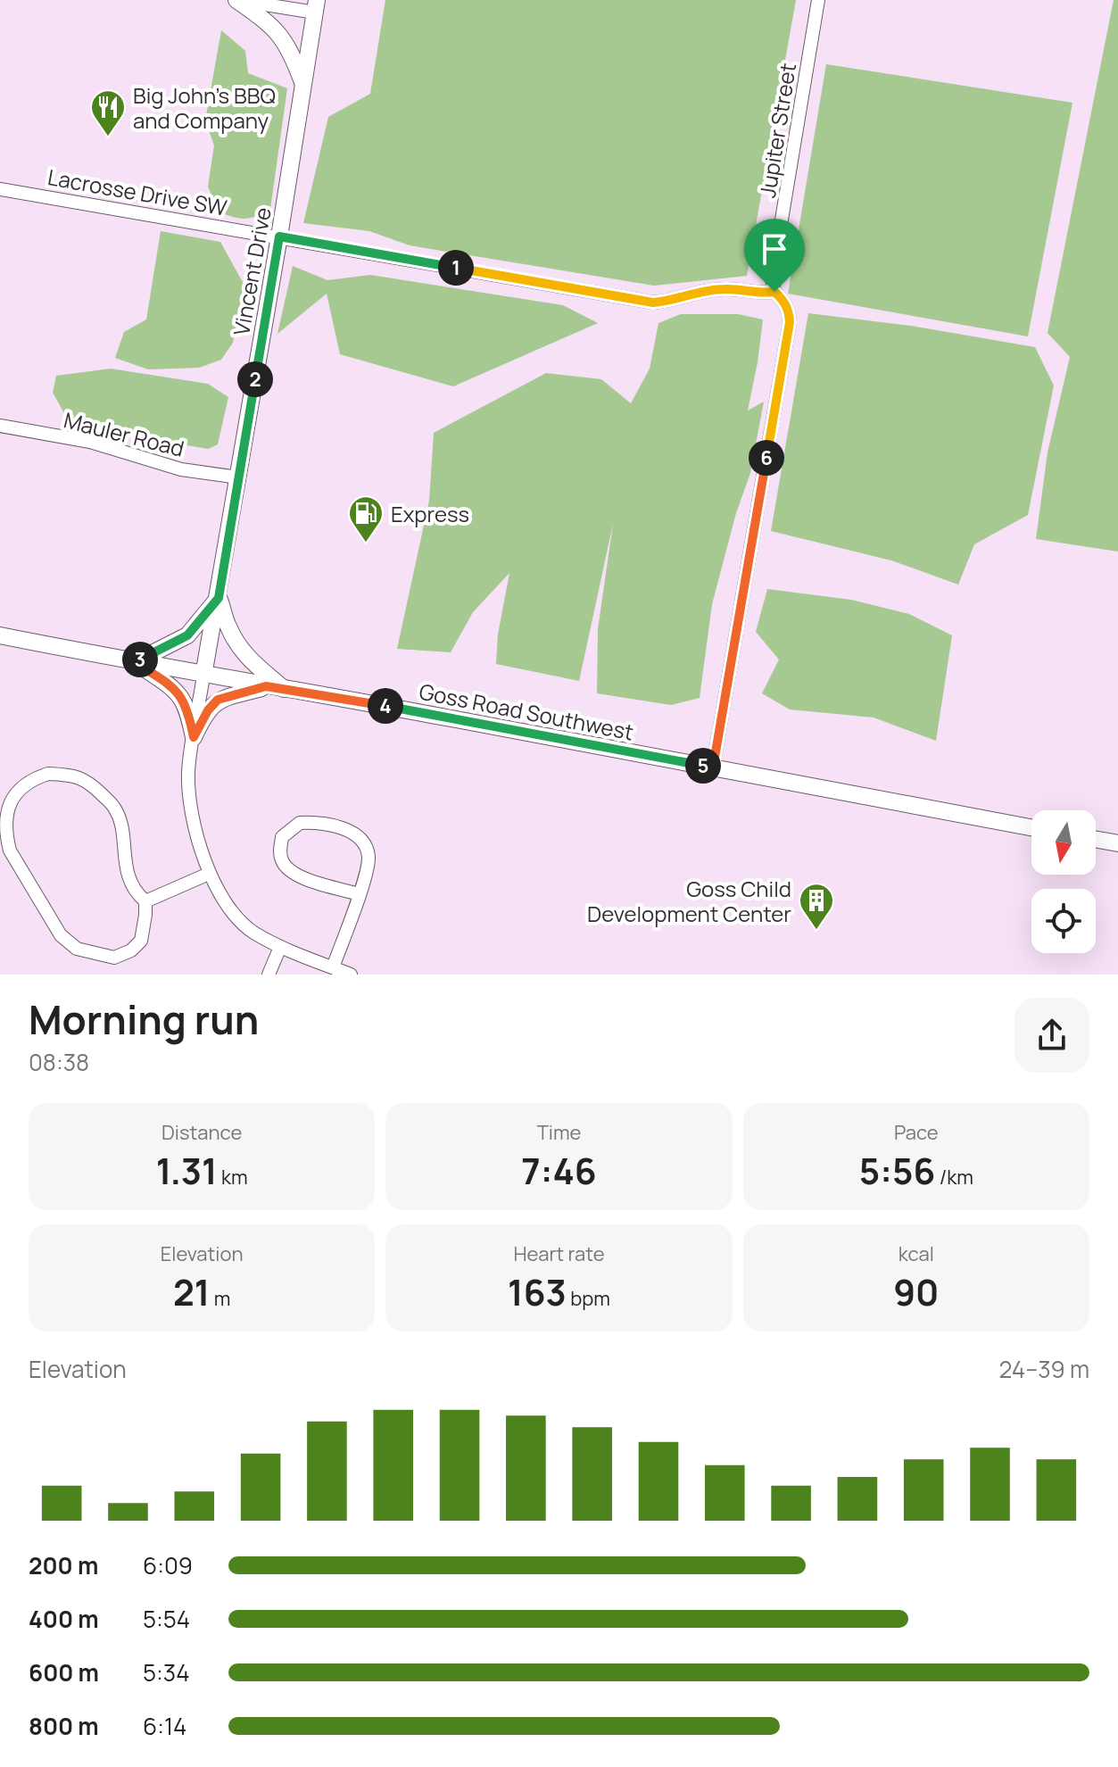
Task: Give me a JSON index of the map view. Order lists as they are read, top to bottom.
{
  "streets": {
    "street": [
      "Jupiter Street",
      "Lacrosse Drive SW",
      "Vincent Drive",
      "Mauler Road",
      "Goss Road Southwest"
    ]
  },
  "crossings": [
    ["Jupiter Street", "Lacrosse Drive SW"],
    ["Jupiter Street", "Goss Road Southwest"],
    ["Lacrosse Drive SW", "Vincent Drive"],
    ["Vincent Drive", "Mauler Road"],
    ["Vincent Drive", "Goss Road Southwest"]
  ],
  "places": {
    "restaurant": ["Big John’s BBQ and Company"],
    "fuel station": ["Express"],
    "building": ["Goss Child Development Center"]
  },
  "north": "bottom",
  "page": {
    "pins": [
      "1",
      "2",
      "6",
      "3",
      "4",
      "5"
    ],
    "heading": ["Morning run", "08:38"],
    "stats": [
      ["Distance", "1.31 km"],
      ["Time", "7:46"],
      ["Pace", "5:56 /km"],
      ["Elevation", "21 m"],
      ["Heart rate", "163 bpm"],
      ["kcal", "90"]
    ],
    "chart": ["Elevation", "24–39 m"],
    "list": [
      {
        "name": "200 m",
        "note": "6:09"
      },
      {
        "name": "400 m",
        "note": "5:54"
      },
      {
        "name": "600 m",
        "note": "5:34"
      },
      {
        "name": "800 m",
        "note": "6:14"
      }
    ]
  }
}
